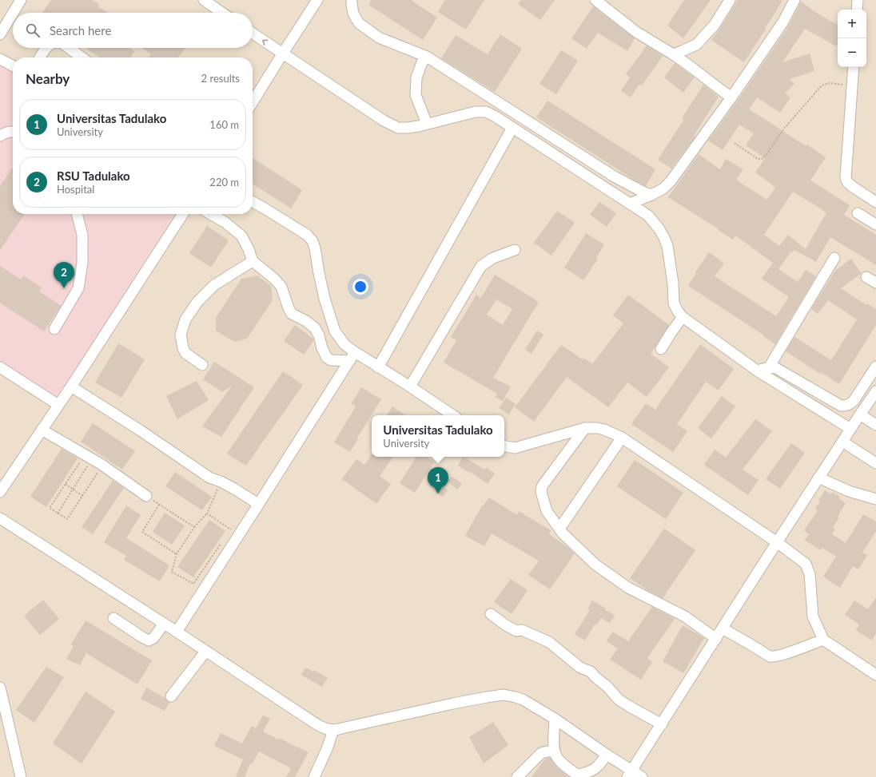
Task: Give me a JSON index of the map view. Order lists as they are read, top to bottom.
{
  "page": {
    "map_buttons": ["+", "−"],
    "search": "Search here",
    "heading": ["Nearby", "2 results"],
    "list": [
      {
        "mark": "1",
        "name": "Universitas Tadulako",
        "note": "University",
        "value": "160 m"
      },
      {
        "mark": "2",
        "name": "RSU Tadulako",
        "note": "Hospital",
        "value": "220 m"
      }
    ],
    "pins": ["2", "1"],
    "popup": ["Universitas Tadulako", "University"]
  }
}
